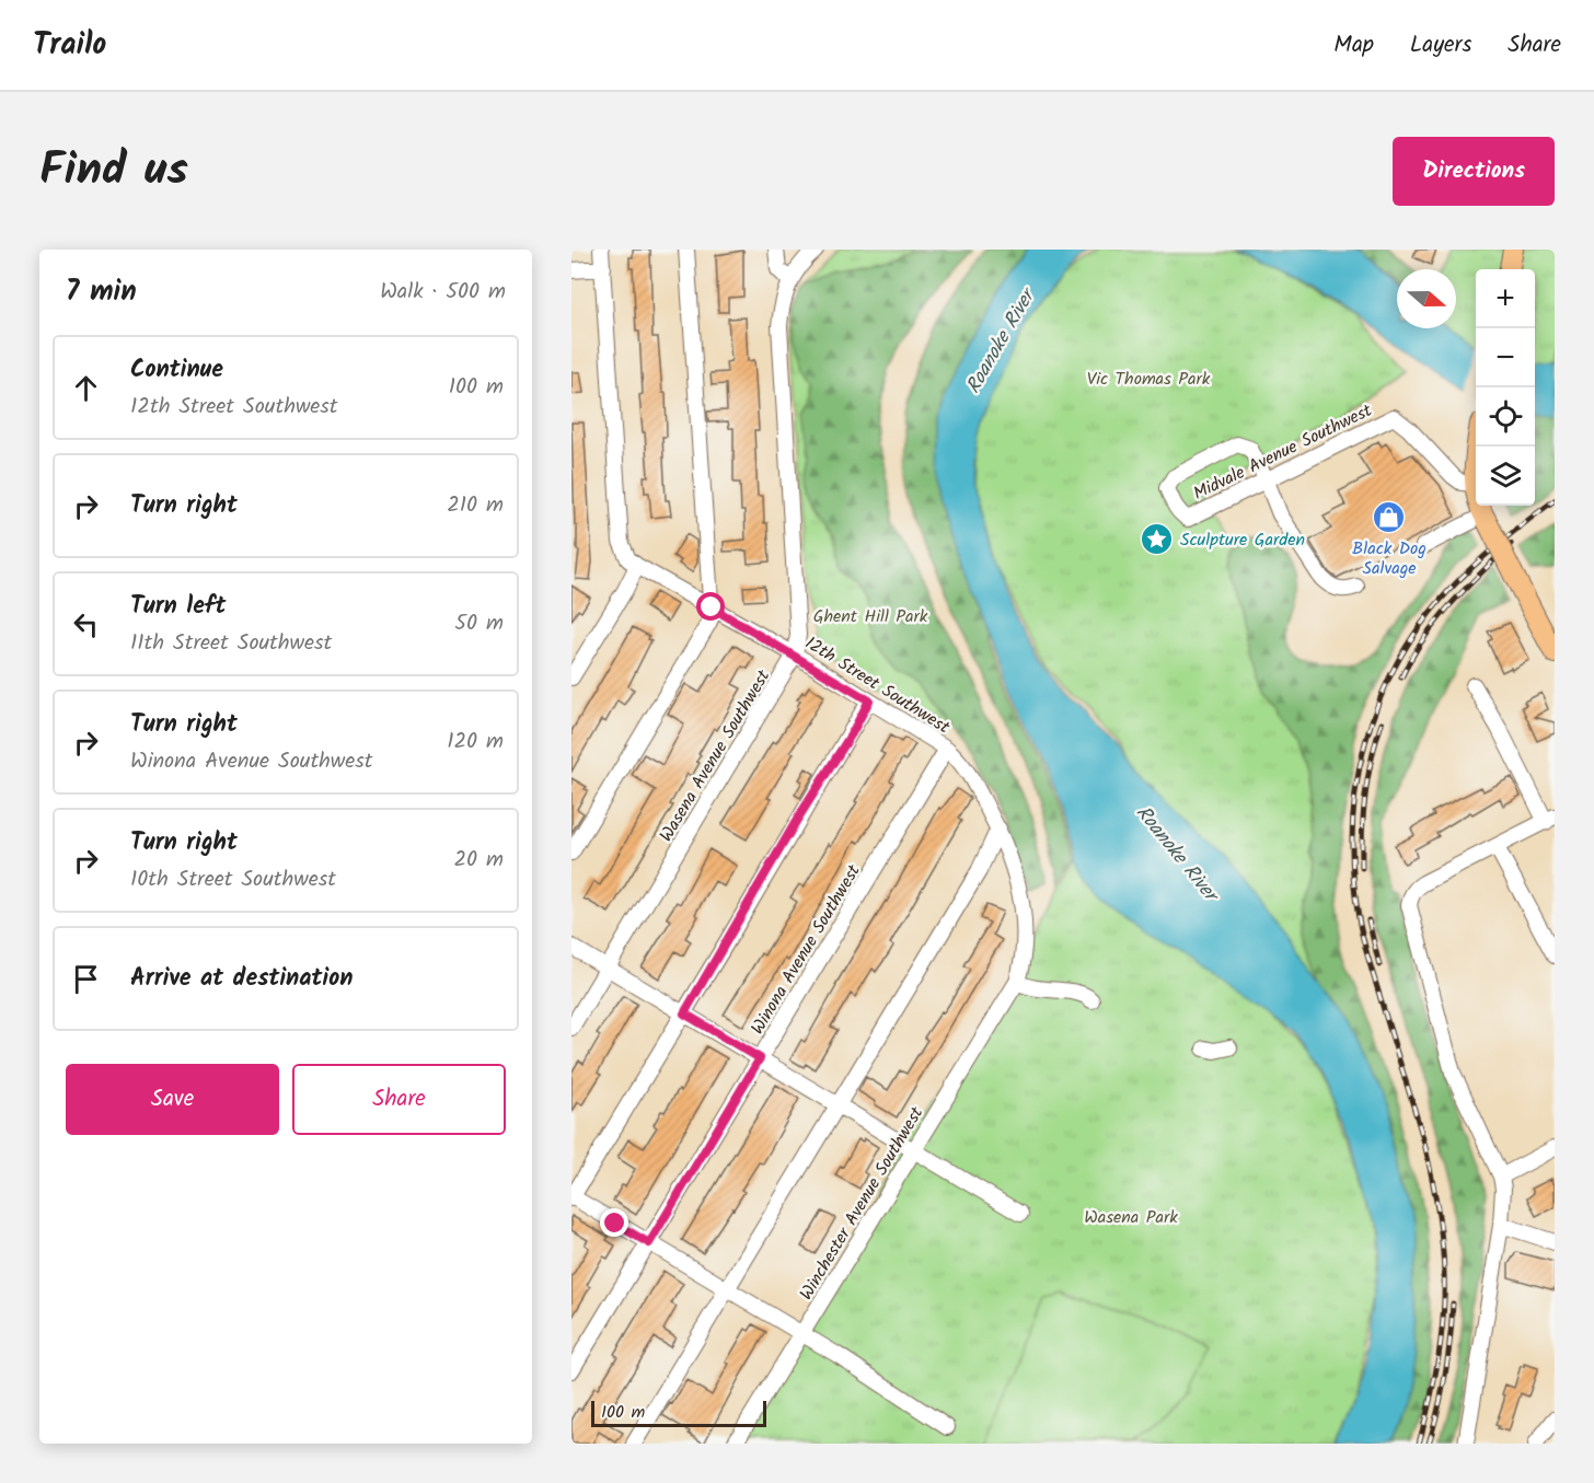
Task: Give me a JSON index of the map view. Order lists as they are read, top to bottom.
{
  "streets": {
    "street": [
      "Midvale Avenue Southwest",
      "12th Street Southwest",
      "Wasena Avenue Southwest",
      "Winona Avenue Southwest",
      "Winchester Avenue Southwest"
    ]
  },
  "crossings": [
    ["12th Street Southwest", "Wasena Avenue Southwest"],
    ["12th Street Southwest", "Winona Avenue Southwest"],
    ["12th Street Southwest", "Winchester Avenue Southwest"]
  ],
  "water": ["Roanoke River"],
  "parks": ["Vic Thomas Park", "Ghent Hill Park", "Wasena Park"],
  "places": {
    "shop": ["Black Dog Salvage"],
    "place": ["Sculpture Garden"]
  },
  "scale_bar": "100 m",
  "north": "right",
  "page": {
    "header": "Trailo",
    "nav": ["Map", "Layers", "Share"],
    "title": "Find us",
    "buttons": [
      "Directions",
      ["Save", "Share"]
    ],
    "heading": ["7 min", "Walk · 500 m"],
    "map_buttons": ["+", "−"],
    "list": [
      ["Continue", "12th Street Southwest", "100 m"],
      ["Turn right", "210 m"],
      ["Turn left", "11th Street Southwest", "50 m"],
      ["Turn right", "Winona Avenue Southwest", "120 m"],
      ["Turn right", "10th Street Southwest", "20 m"],
      "Arrive at destination"
    ],
    "scale": "100 m"
  }
}
